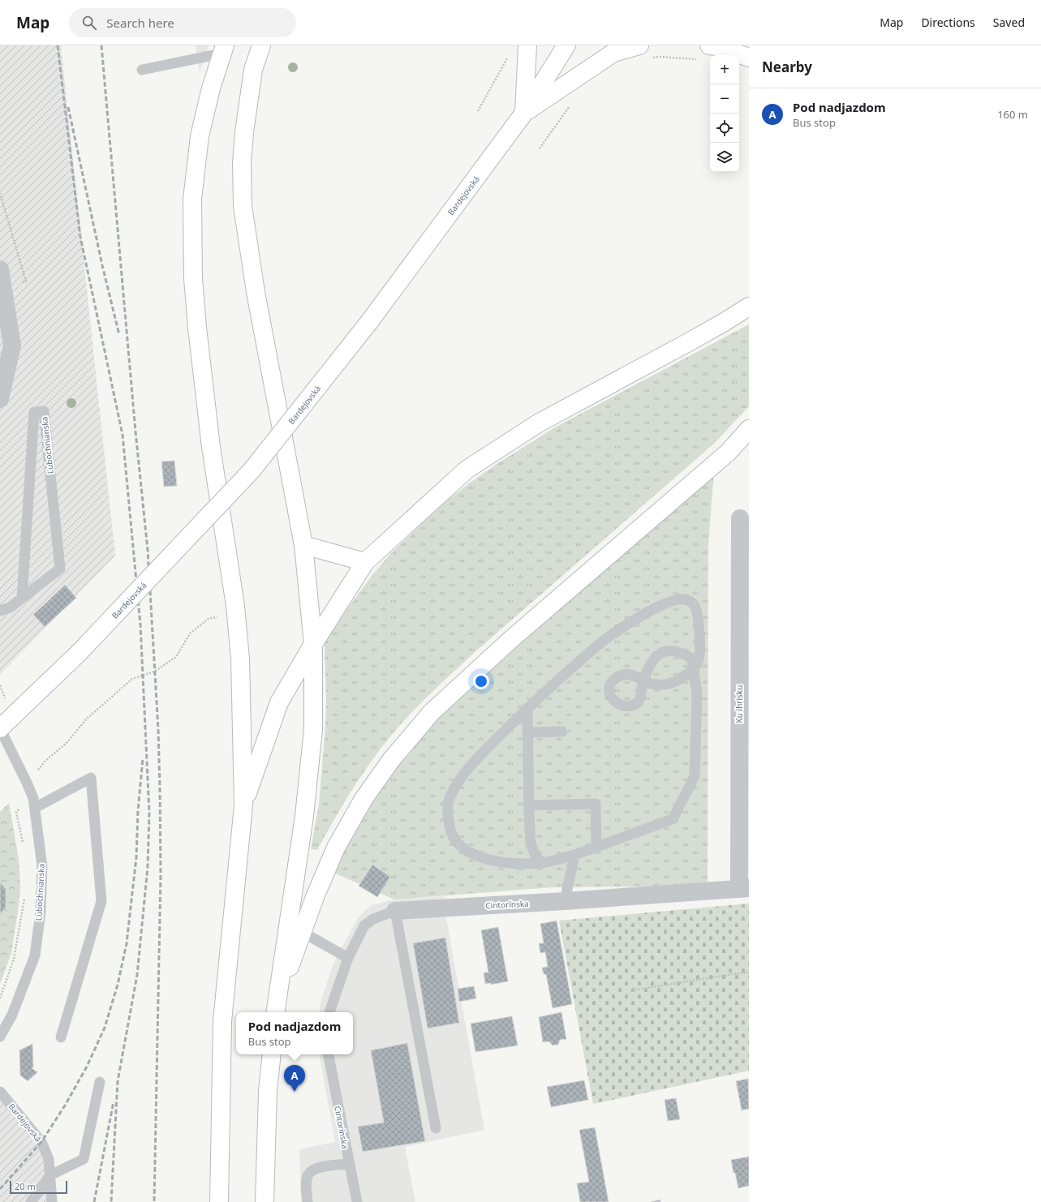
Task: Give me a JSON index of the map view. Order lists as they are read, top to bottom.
{
  "streets": {
    "main road": ["Bardejovská"],
    "street": ["Ku ihrisku", "Cintorínska"],
    "lane": ["Ľubochnianska"]
  },
  "crossings": [
    ["Bardejovská", "Ľubochnianska"],
    ["Ku ihrisku", "Cintorínska"]
  ],
  "scale_bar": "20 m",
  "page": {
    "header": "Map",
    "search": "Search here",
    "nav": ["Map", "Directions", "Saved"],
    "heading": "Nearby",
    "map_buttons": ["+", "−"],
    "list": [
      {
        "mark": "A",
        "name": "Pod nadjazdom",
        "note": "Bus stop",
        "value": "160 m"
      }
    ],
    "popup": ["Pod nadjazdom", "Bus stop"],
    "pins": "A",
    "scale": "20 m"
  }
}
